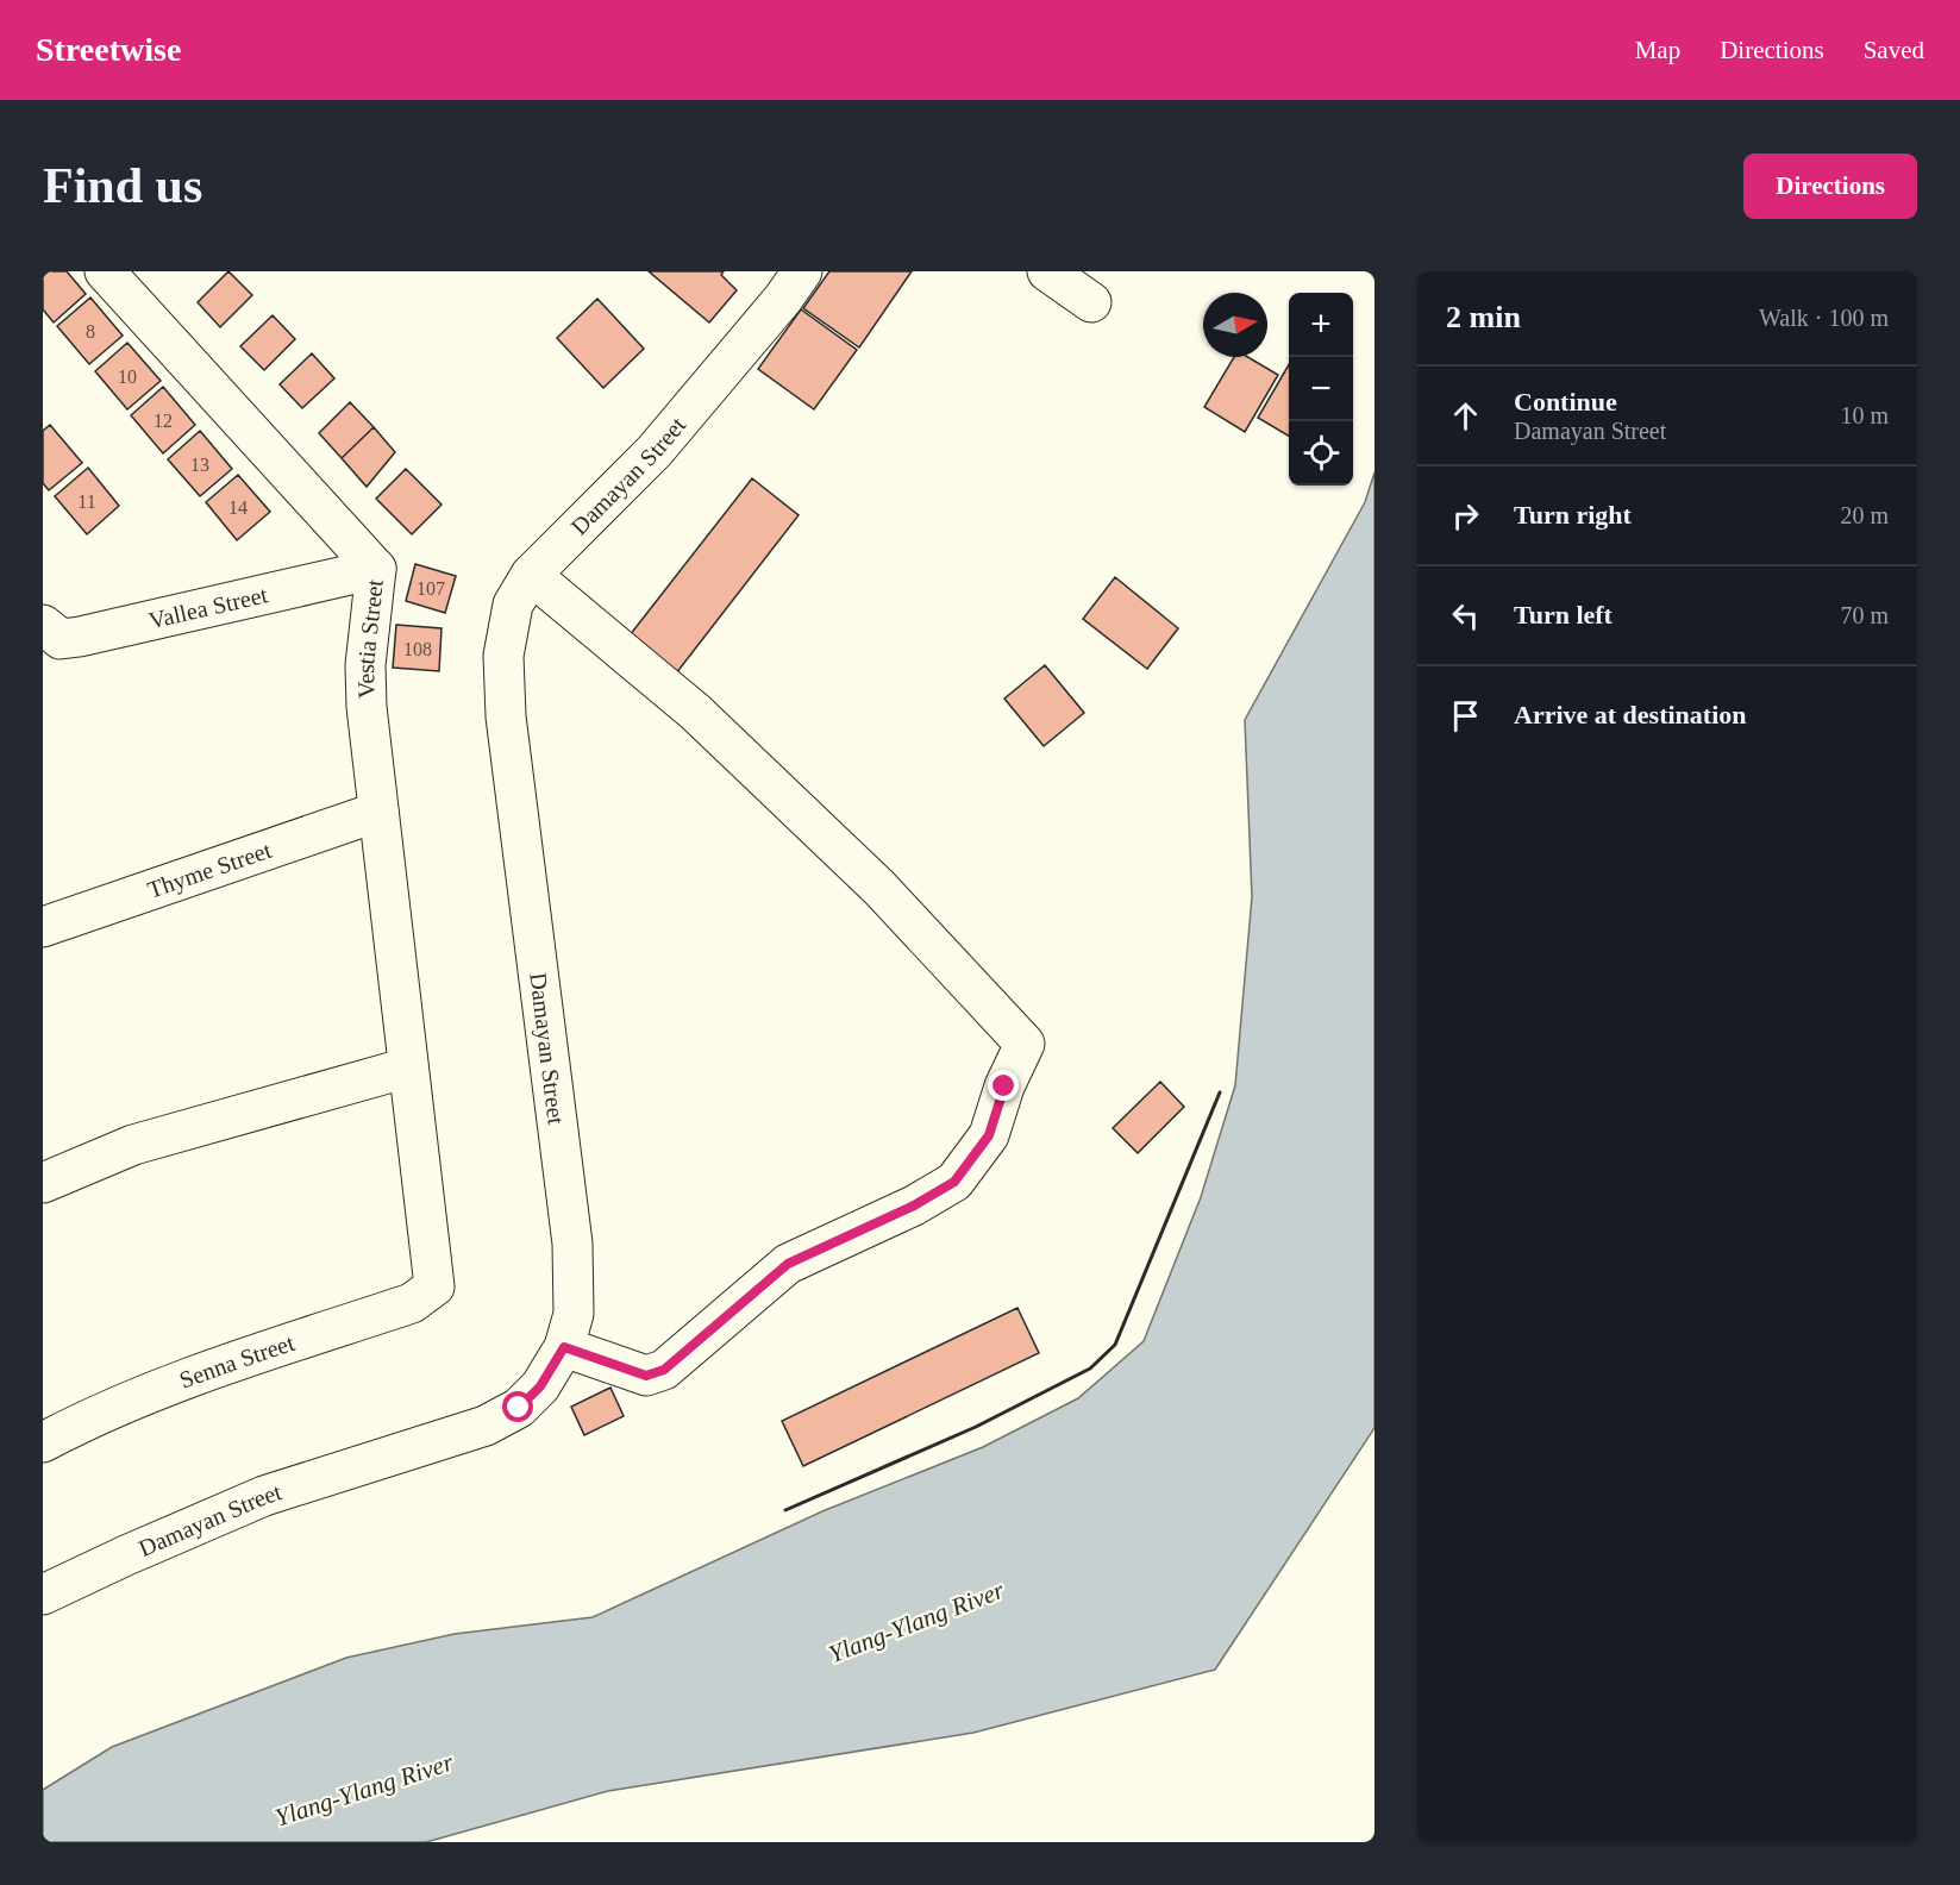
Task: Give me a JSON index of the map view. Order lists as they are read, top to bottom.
{
  "streets": {
    "street": [
      "Damayan Street",
      "Vallea Street",
      "Vestia Street",
      "Thyme Street",
      "Senna Street"
    ]
  },
  "crossings": [
    ["Vallea Street", "Vestia Street"],
    ["Vestia Street", "Thyme Street"],
    ["Vestia Street", "Senna Street"]
  ],
  "water": ["Ylang-Ylang River"],
  "house_numbers": [
    "8",
    "10",
    "12",
    "13",
    "11",
    "14",
    "107",
    "108"
  ],
  "north": "right",
  "page": {
    "header": "Streetwise",
    "nav": ["Map", "Directions", "Saved"],
    "buttons": "Directions",
    "title": "Find us",
    "heading": ["2 min", "Walk · 100 m"],
    "map_buttons": ["+", "−"],
    "list": [
      ["Continue", "Damayan Street", "10 m"],
      ["Turn right", "20 m"],
      ["Turn left", "70 m"],
      "Arrive at destination"
    ]
  }
}
